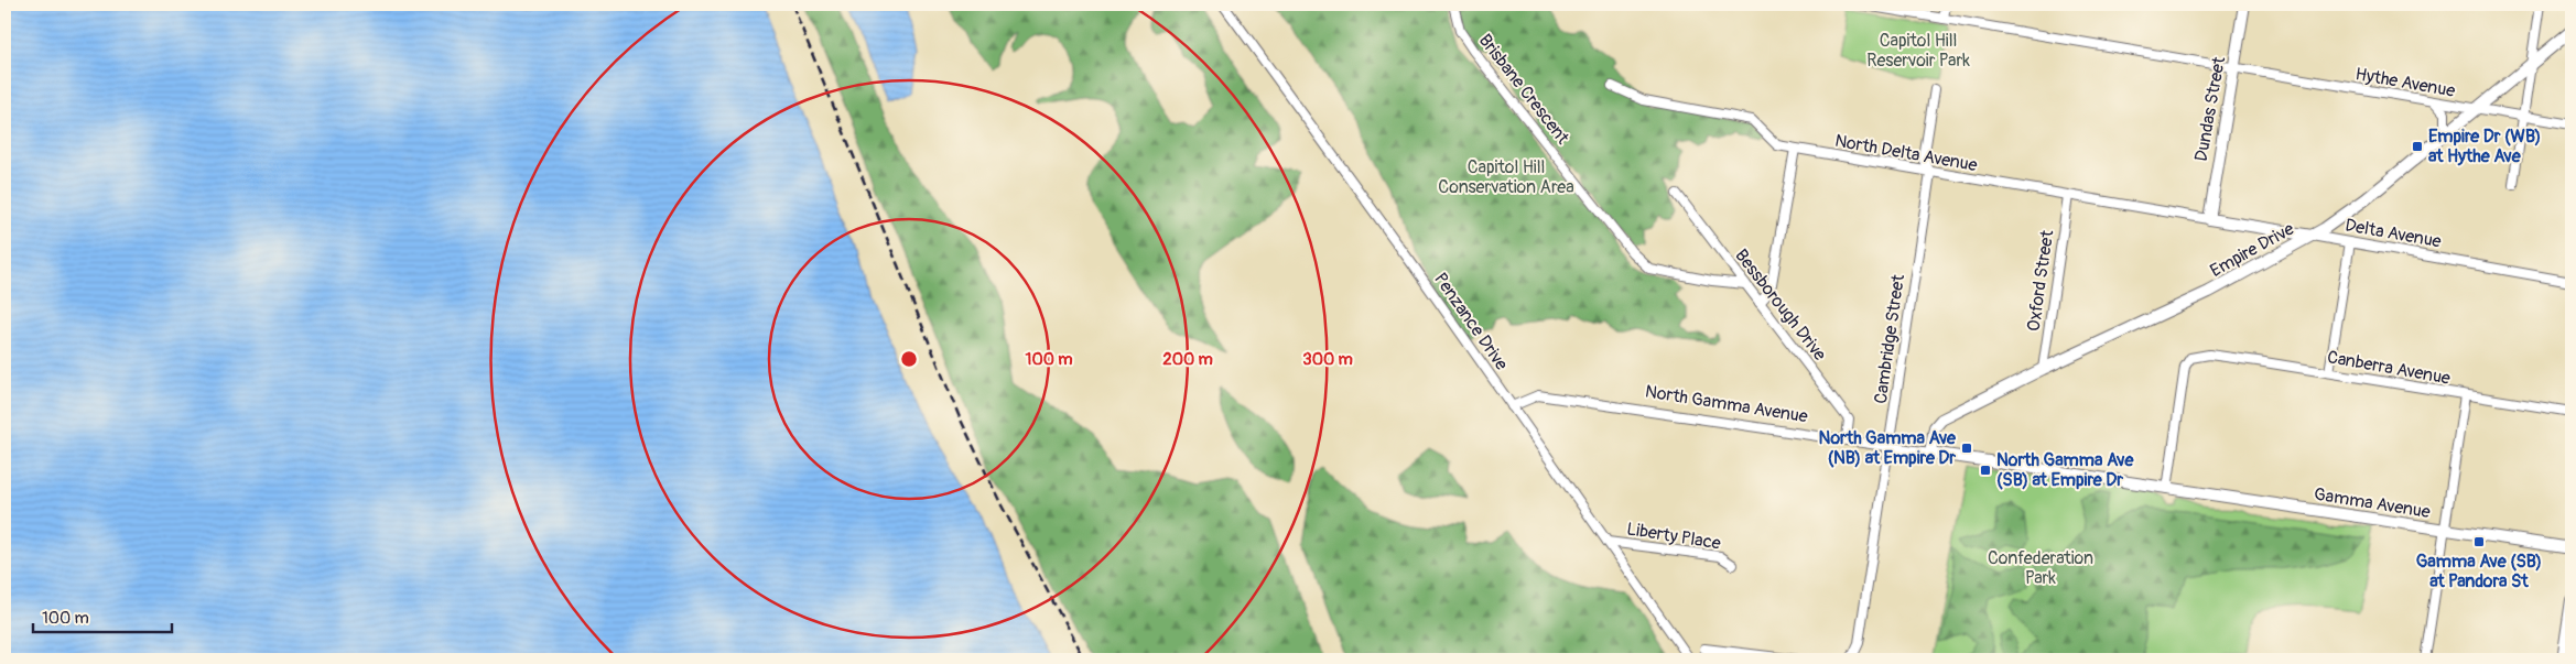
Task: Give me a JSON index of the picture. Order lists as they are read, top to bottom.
{
  "streets": {
    "street": [
      "Hythe Avenue",
      "Brisbane Crescent",
      "Dundas Street",
      "North Delta Avenue",
      "Delta Avenue",
      "Empire Drive",
      "Oxford Street",
      "Bessborough Drive",
      "Penzance Drive",
      "Cambridge Street",
      "Canberra Avenue",
      "North Gamma Avenue",
      "Gamma Avenue",
      "Liberty Place"
    ]
  },
  "crossings": [
    ["Hythe Avenue", "Dundas Street"],
    ["Hythe Avenue", "Empire Drive"],
    ["Brisbane Crescent", "Bessborough Drive"],
    ["Dundas Street", "North Delta Avenue"],
    ["Dundas Street", "Delta Avenue"],
    ["North Delta Avenue", "Delta Avenue"],
    ["North Delta Avenue", "Oxford Street"],
    ["North Delta Avenue", "Cambridge Street"],
    ["Delta Avenue", "Empire Drive"],
    ["Empire Drive", "Oxford Street"],
    ["Empire Drive", "North Gamma Avenue"],
    ["Bessborough Drive", "North Gamma Avenue"],
    ["Penzance Drive", "North Gamma Avenue"],
    ["Penzance Drive", "Liberty Place"],
    ["Cambridge Street", "North Gamma Avenue"],
    ["Canberra Avenue", "North Gamma Avenue"],
    ["Canberra Avenue", "Gamma Avenue"],
    ["North Gamma Avenue", "Gamma Avenue"]
  ],
  "parks": ["Capitol Hill Reservoir Park", "Capitol Hill Conservation Area", "Confederation Park"],
  "places": {
    "transit": [
      "Empire Dr (WB) at Hythe Ave",
      "North Gamma Ave (NB) at Empire Dr",
      "North Gamma Ave (SB) at Empire Dr",
      "Gamma Ave (SB) at Pandora St"
    ]
  },
  "scale_bar": "100 m",
  "rings": ["100 m", "200 m", "300 m"]
}
